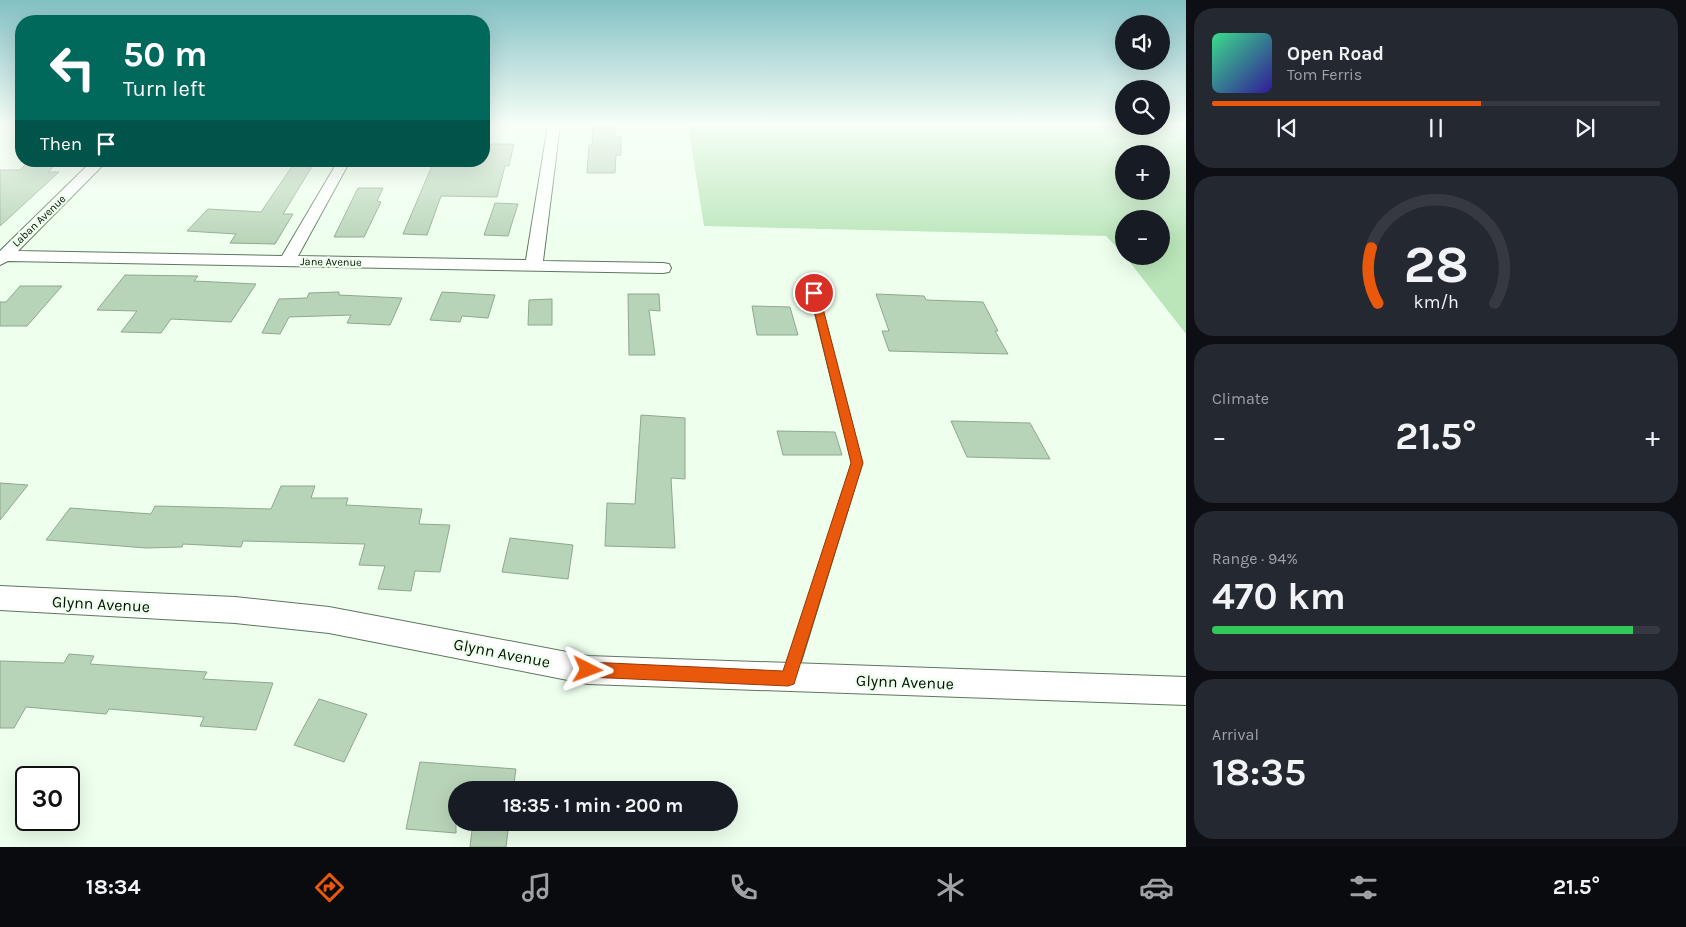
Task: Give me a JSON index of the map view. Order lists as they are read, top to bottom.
{
  "streets": {
    "street": ["Laban Avenue", "Jane Avenue", "Glynn Avenue"]
  },
  "crossings": [
    ["Laban Avenue", "Jane Avenue"]
  ],
  "page": {
    "map_buttons": ["+", "−"],
    "turn": ["50 m", "Turn left"],
    "song": ["Open Road", "Tom Ferris"],
    "then": "Then",
    "tile": [
      "Climate",
      ["Range · 94%", "470 km"],
      ["Arrival", "18:35"]
    ],
    "heat": ["−", "21.5°", "+"],
    "limit": "30",
    "trip": "18:35 · 1 min · 200 m",
    "tabs": ["18:34", "21.5°"],
    "gauge": ["28", "km/h"]
  }
}
